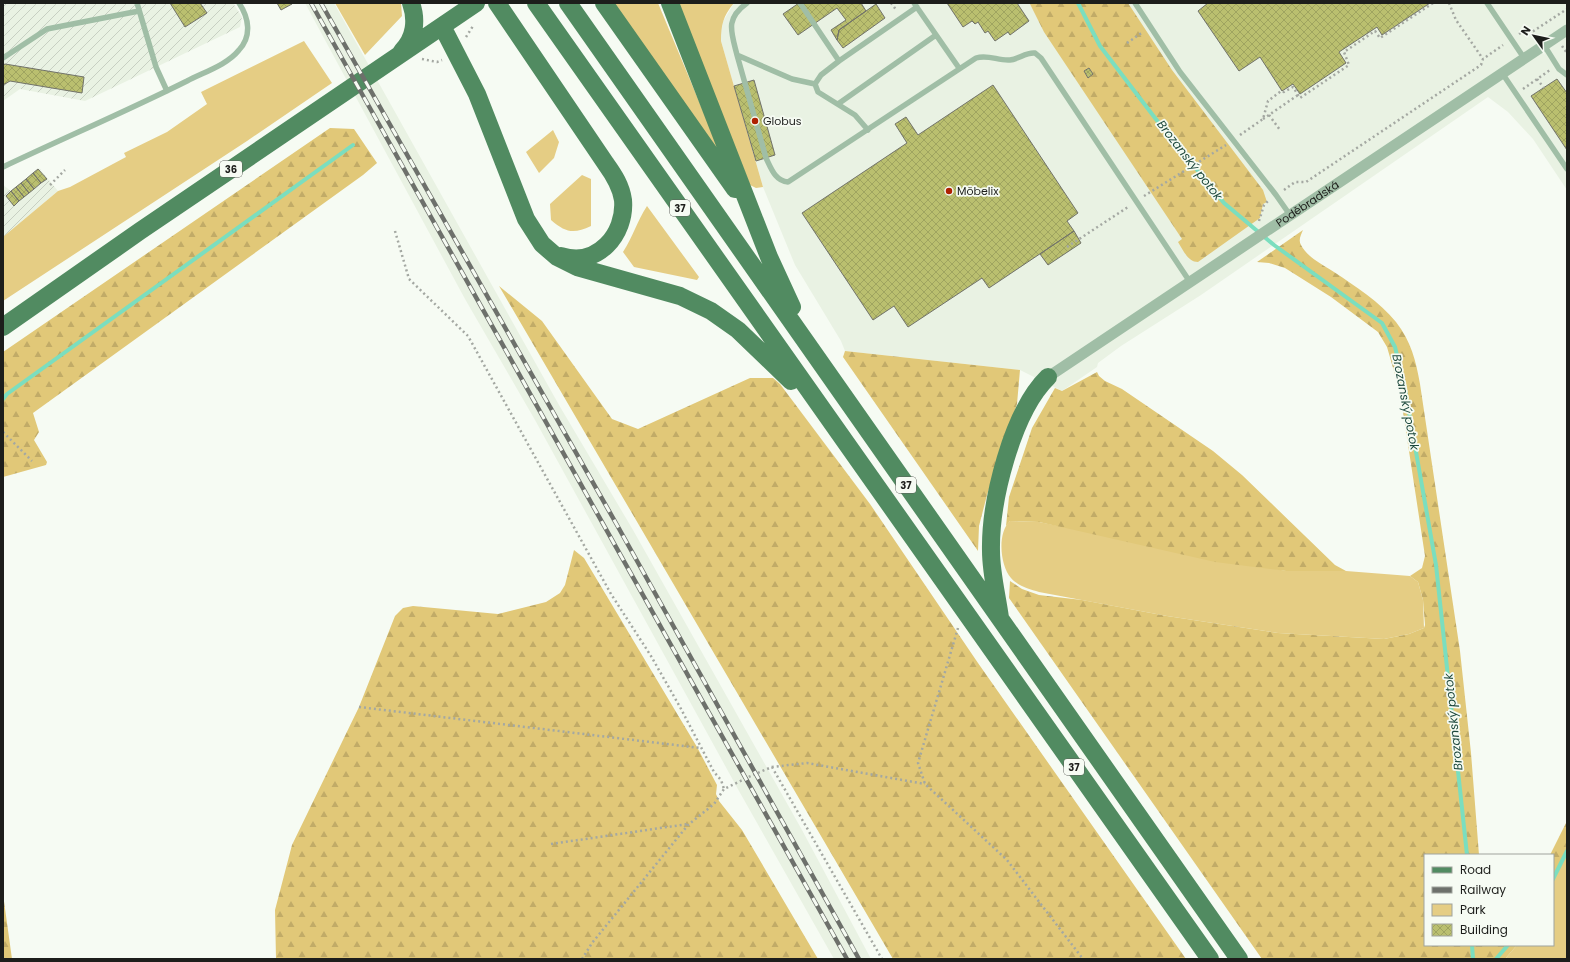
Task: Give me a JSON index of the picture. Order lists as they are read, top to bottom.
{
  "streets": {
    "main road": ["36", "37"],
    "street": ["Poděbradská"]
  },
  "water": ["Brozanský potok"],
  "places": ["Globus", "Möbelix"],
  "legend": [
    "Road",
    "Railway",
    "Park",
    "Building"
  ],
  "north": "top left"
}
